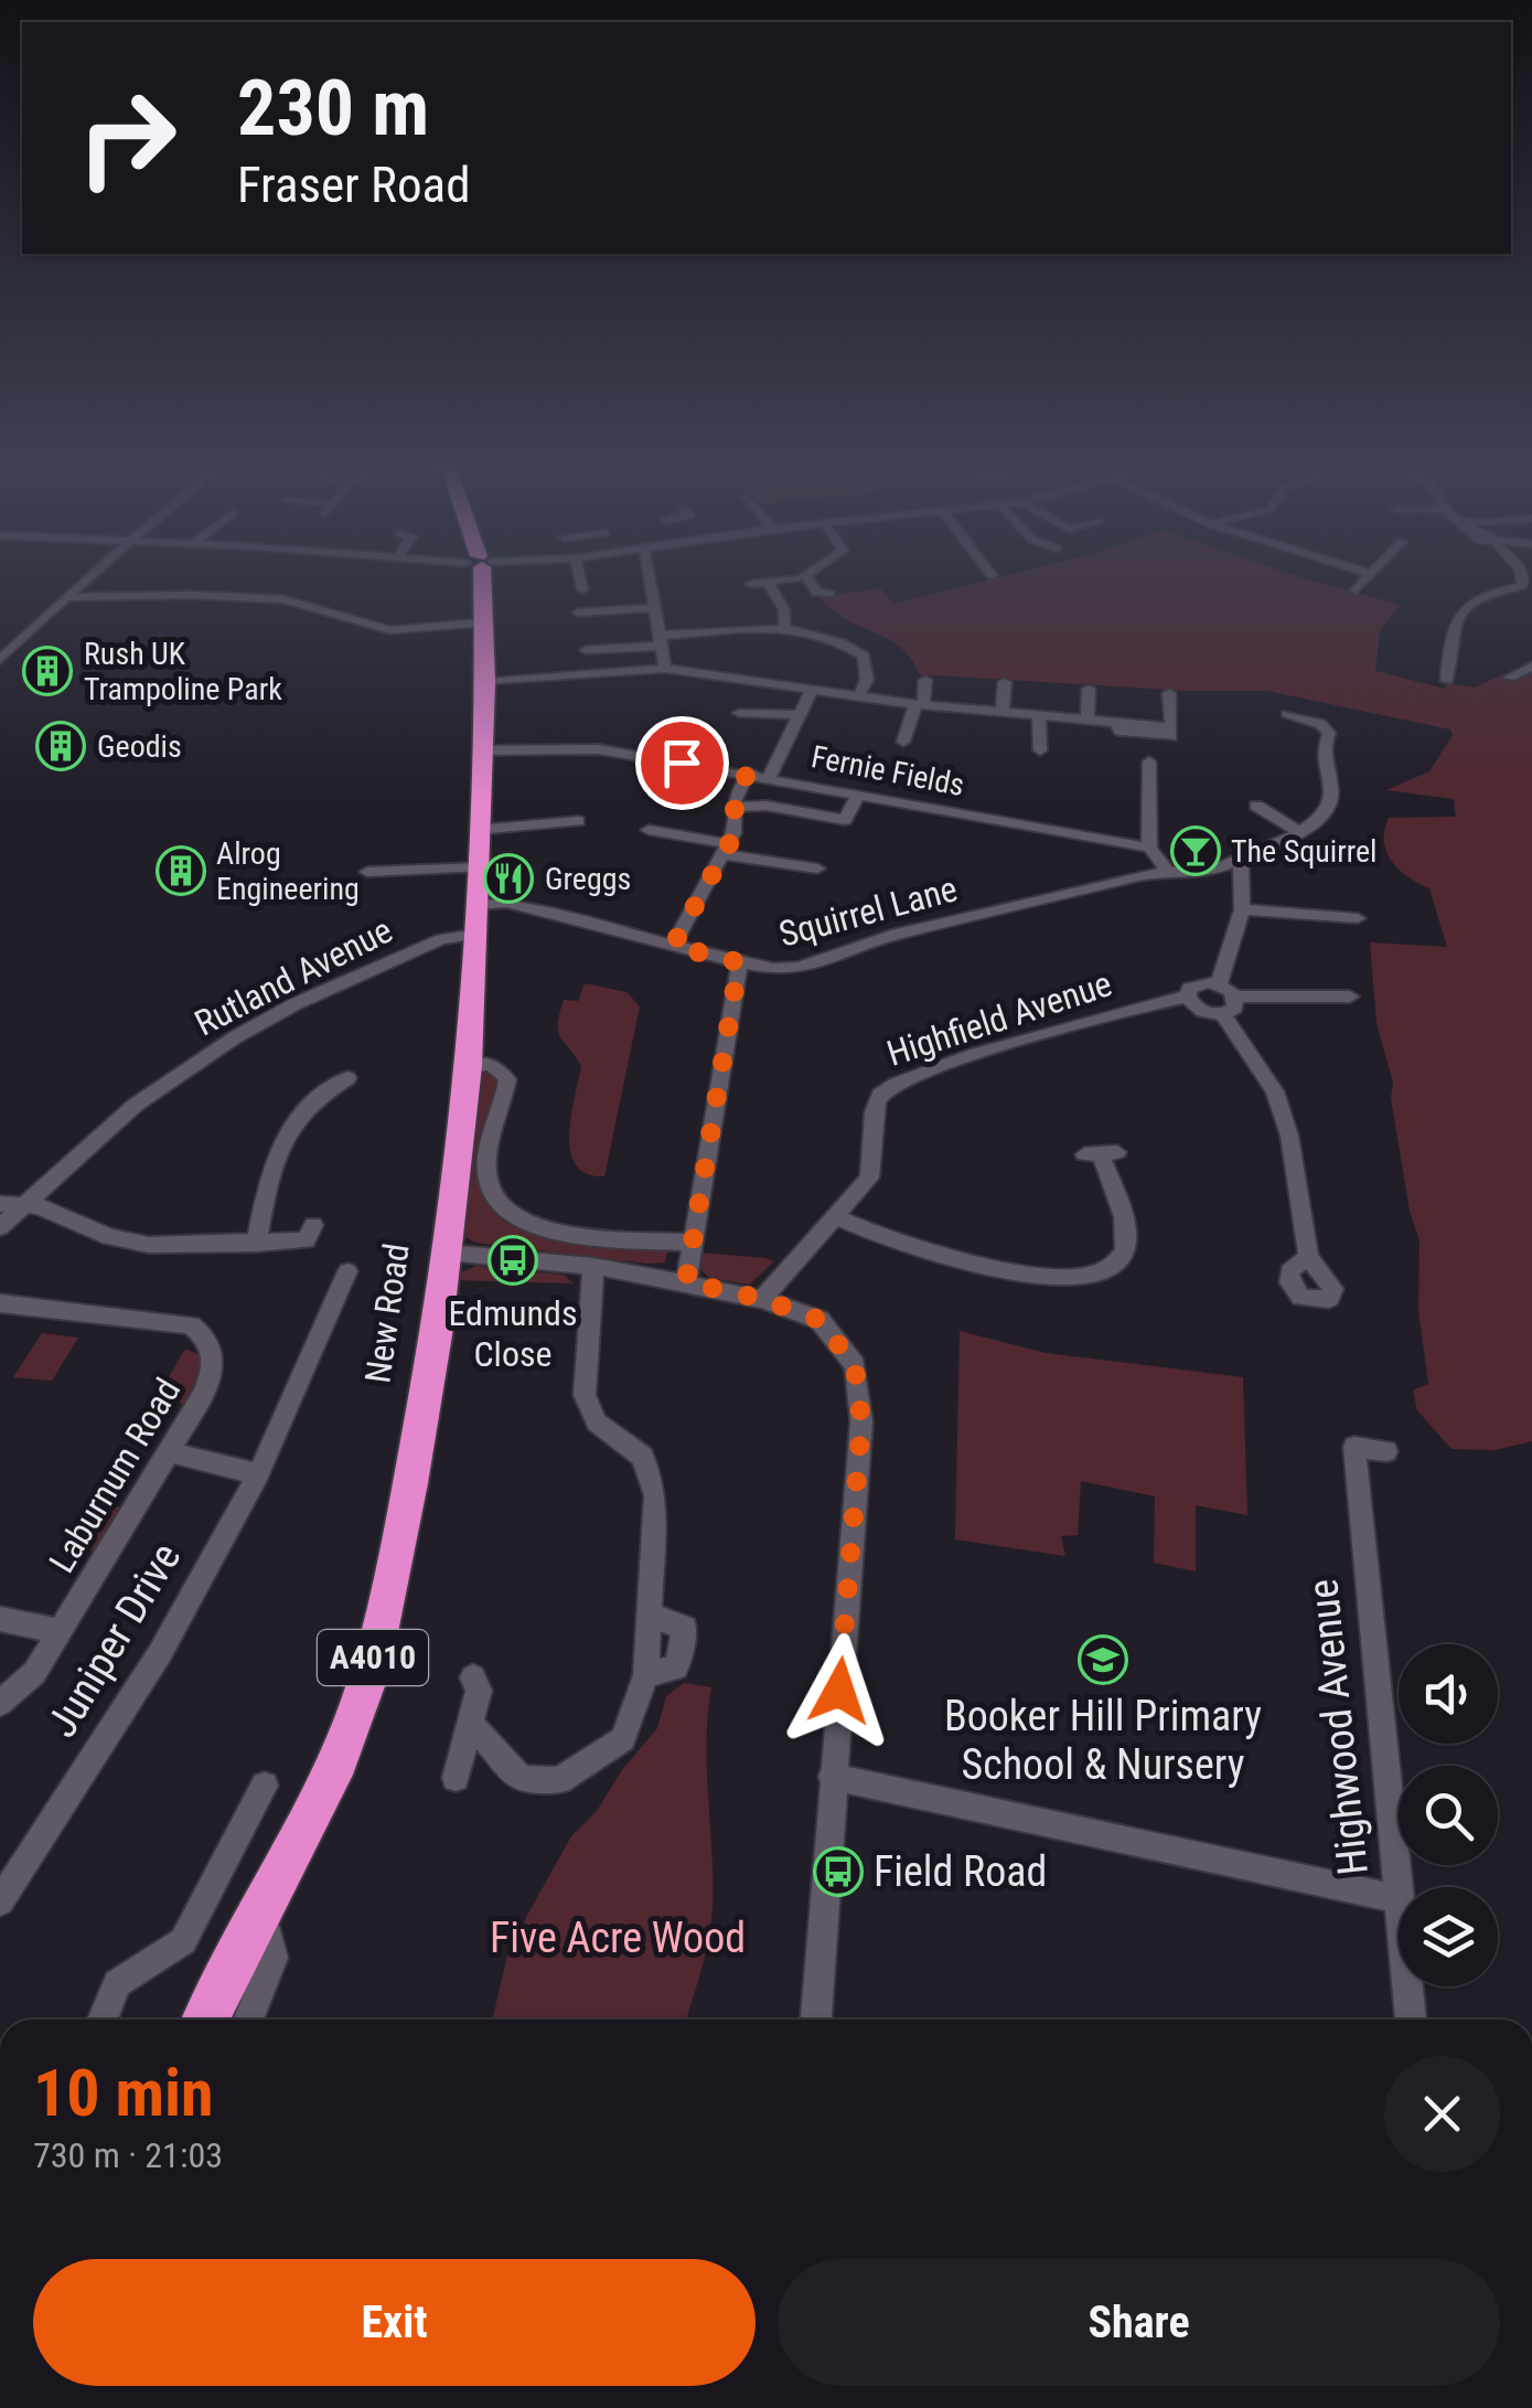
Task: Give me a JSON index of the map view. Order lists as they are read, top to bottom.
{
  "streets": {
    "highway": ["New Road", "A4010"],
    "street": [
      "Fernie Fields",
      "Squirrel Lane",
      "Rutland Avenue",
      "Highfield Avenue",
      "Laburnum Road",
      "Juniper Drive",
      "Highwood Avenue"
    ]
  },
  "crossings": [
    ["Fernie Fields", "New Road"],
    ["Squirrel Lane", "New Road"],
    ["Rutland Avenue", "New Road"]
  ],
  "parks": ["Five Acre Wood"],
  "places": {
    "building": ["Rush UK Trampoline Park", "Geodis", "Alrog Engineering"],
    "bar": ["The Squirrel"],
    "restaurant": ["Greggs"],
    "bus stop": ["Edmunds Close", "Field Road"],
    "school or university": ["Booker Hill Primary School & Nursery"]
  },
  "page": {
    "turn": ["230 m", "Fraser Road"],
    "heading": ["10 min", "730 m · 21:03"],
    "buttons": ["Exit", "Share"]
  }
}
